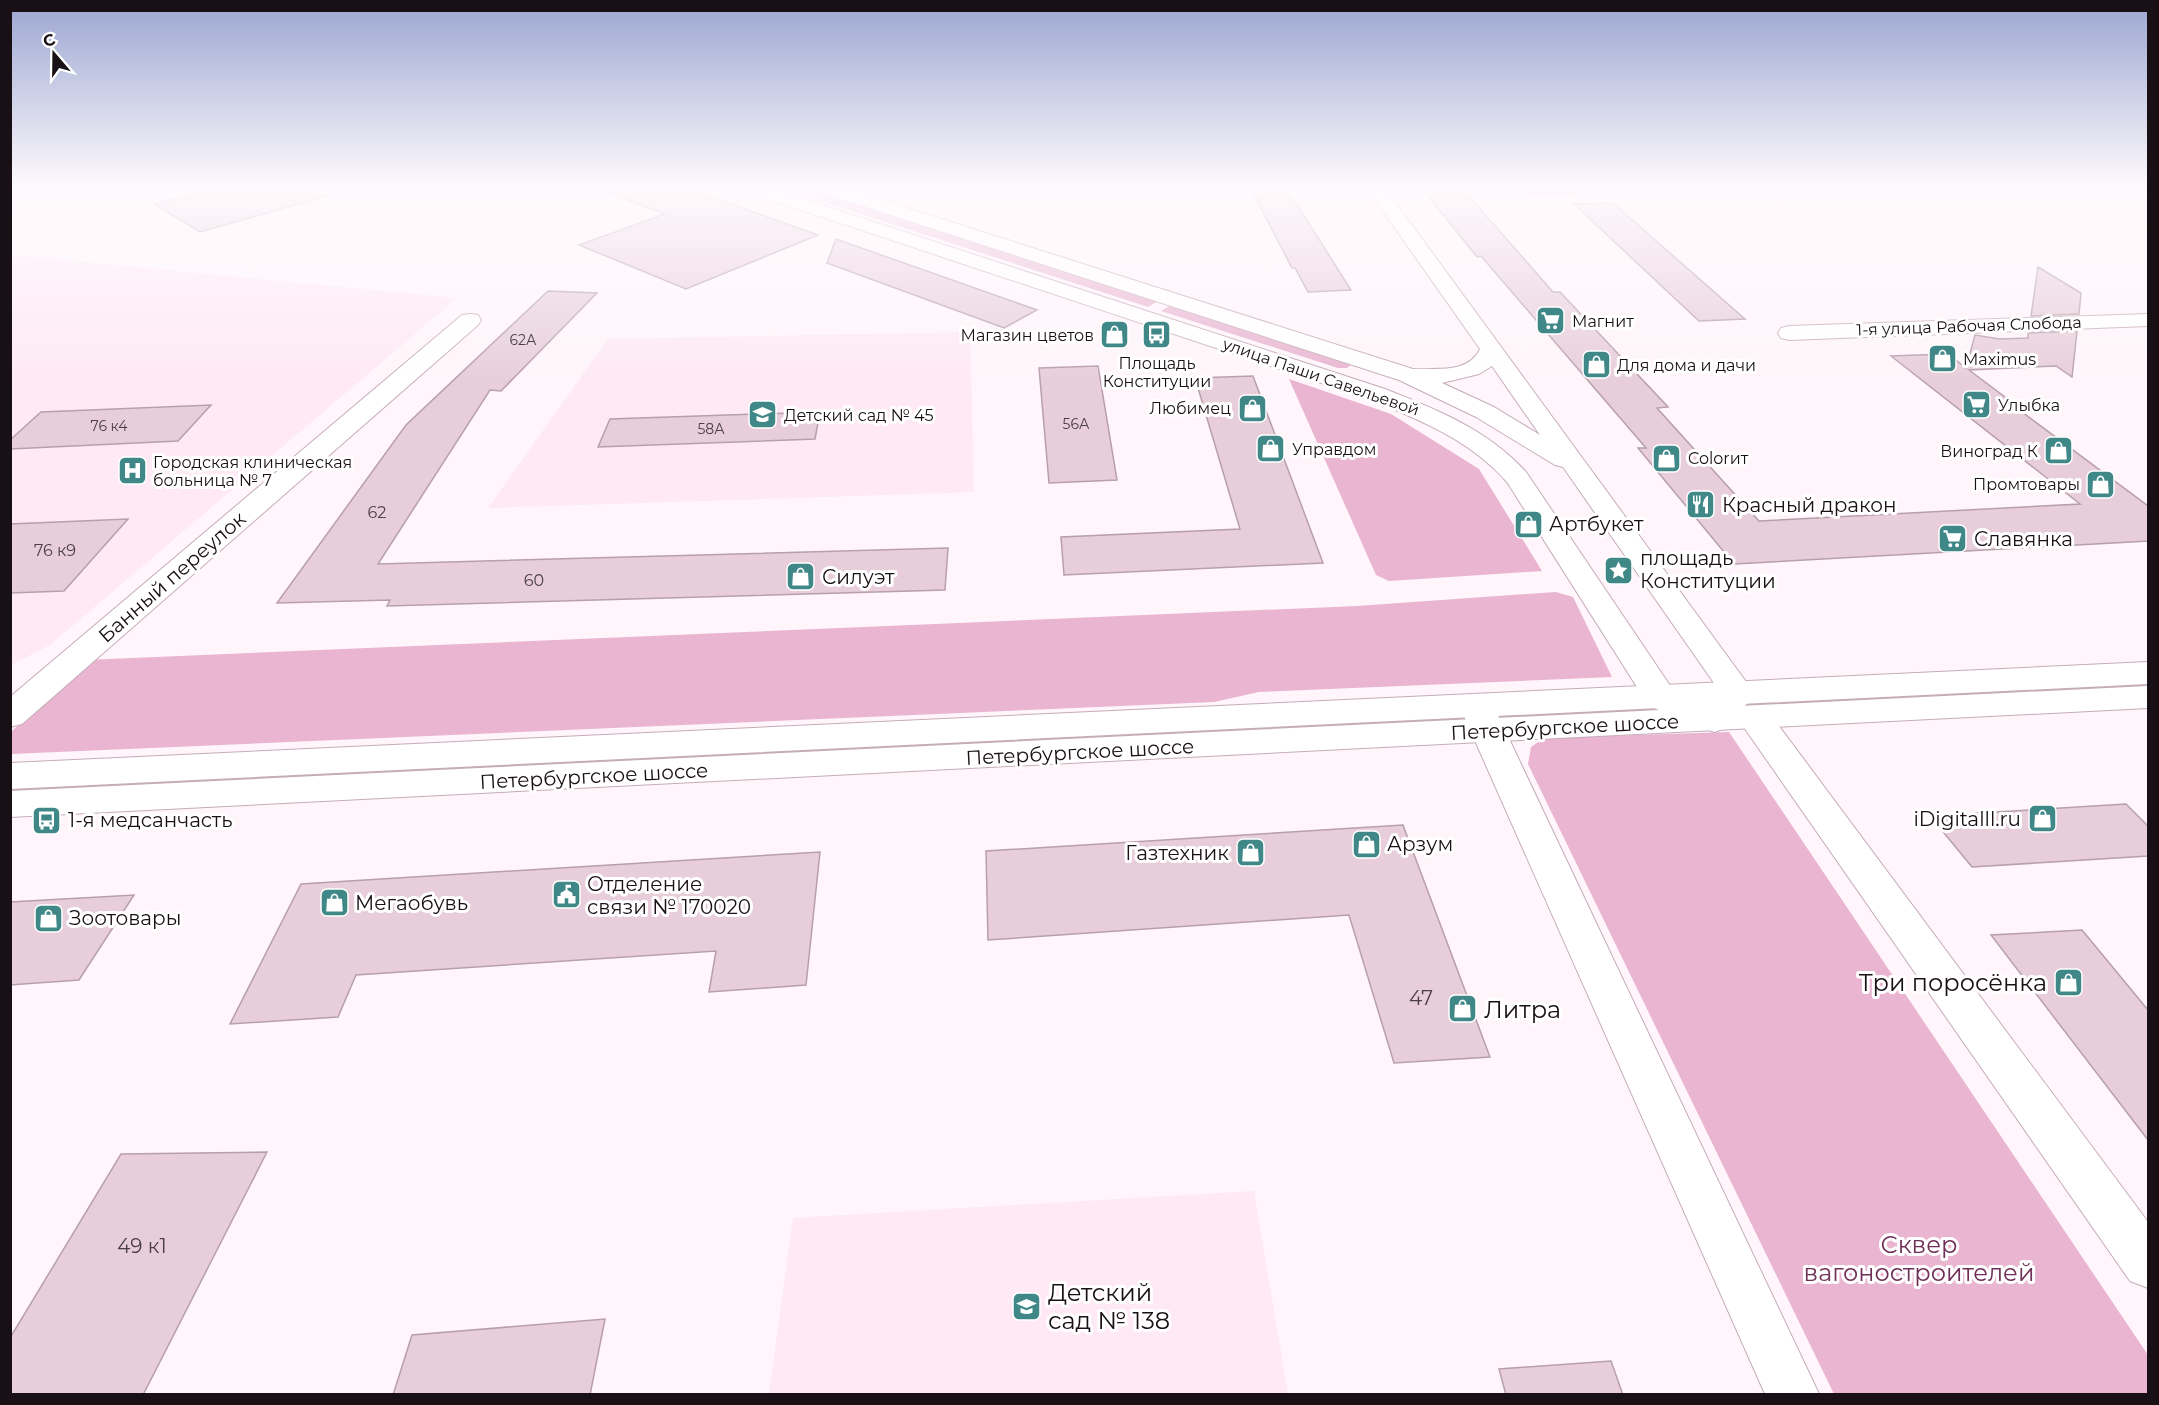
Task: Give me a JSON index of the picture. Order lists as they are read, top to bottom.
{
  "streets": {
    "main road": [
      "1-я улица Рабочая Слобода",
      "улица Паши Савельевой",
      "Банный переулок",
      "Петербургское шоссе"
    ]
  },
  "crossings": [
    ["улица Паши Савельевой", "Петербургское шоссе"]
  ],
  "parks": ["Сквер вагоностроителей"],
  "places": {
    "supermarket": ["Магнит", "Улыбка", "Славянка"],
    "shop": [
      "Магазин цветов",
      "Maximus",
      "Для дома и дачи",
      "Любимец",
      "Управдом",
      "Виноград К",
      "Colorит",
      "Промтовары",
      "Артбукет",
      "Силуэт",
      "iDigitalll.ru",
      "Арзум",
      "Газтехник",
      "Мегаобувь",
      "Зоотовары",
      "Три поросёнка",
      "Литра"
    ],
    "bus stop": ["Площадь Конституции", "1-я медсанчасть"],
    "school or university": ["Детский сад № 45", "Детский сад № 138"],
    "hospital": ["Городская клиническая больница № 7"],
    "restaurant": ["Красный дракон"],
    "place": ["площадь Конституции"],
    "public building": ["Отделение связи № 170020"]
  },
  "house_numbers": [
    "62А",
    "56А",
    "76 к4",
    "58А",
    "62",
    "76 к9",
    "60",
    "47",
    "49 к1"
  ],
  "north": "top"
}
